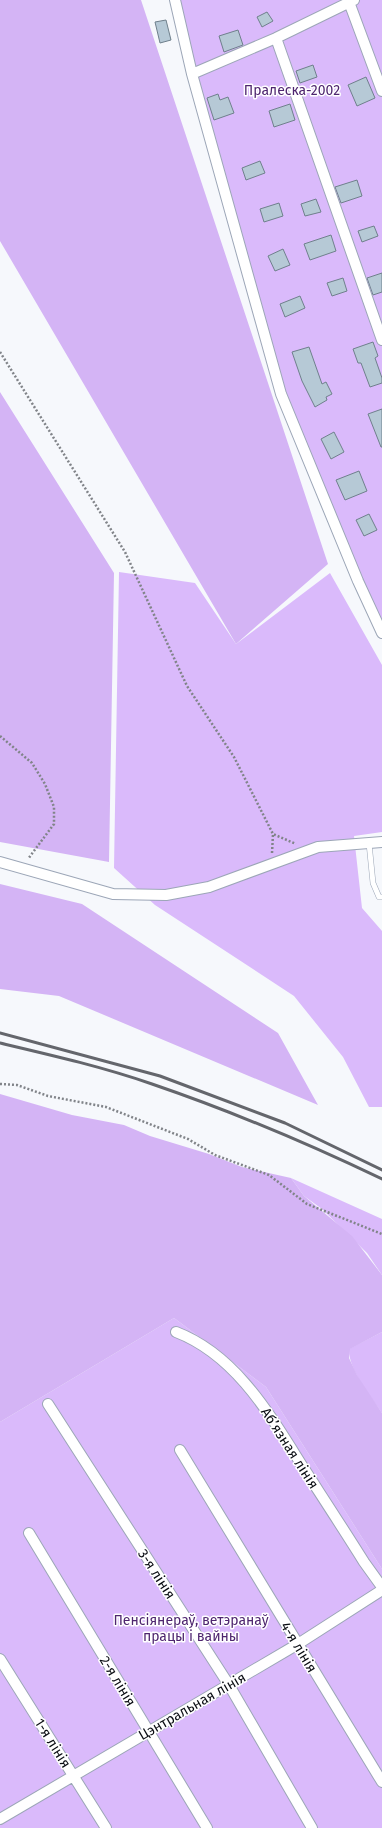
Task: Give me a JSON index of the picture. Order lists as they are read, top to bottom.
{
  "streets": {
    "street": [
      "Абʼязная лінія",
      "3-я лінія",
      "4-я лінія",
      "2-я лінія",
      "Цэнтральная лінія",
      "1-я лінія"
    ]
  },
  "crossings": [
    ["3-я лінія", "Цэнтральная лінія"],
    ["4-я лінія", "Цэнтральная лінія"],
    ["2-я лінія", "Цэнтральная лінія"],
    ["Цэнтральная лінія", "1-я лінія"]
  ],
  "parks": ["Пралеска-2002", "Пенсіянераў, ветэранаў працы і вайны"]
}
